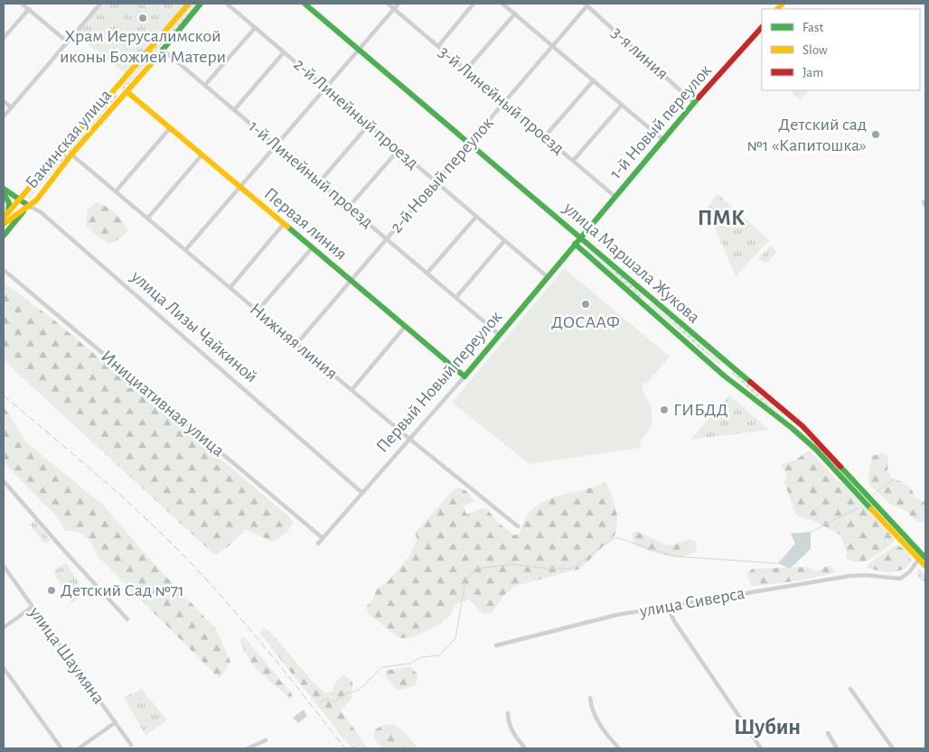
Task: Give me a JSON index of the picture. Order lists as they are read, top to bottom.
{
  "streets": {
    "main road": [
      "1-й Новый переулок",
      "Бакинская улица",
      "Первая линия",
      "улица Маршала Жукова",
      "улица Лизы Чайкиной",
      "Первый Новый переулок"
    ],
    "street": [
      "3-я линия",
      "3-й Линейный проезд",
      "2-й Линейный проезд",
      "1-й Линейный проезд",
      "2-й Новый переулок",
      "Нижняя линия",
      "Инициативная улица",
      "улица Сиверса",
      "улица Шаумяна"
    ]
  },
  "crossings": [
    ["3-я линия", "1-й Новый переулок"],
    ["3-я линия", "2-й Новый переулок"],
    ["3-й Линейный проезд", "1-й Новый переулок"],
    ["3-й Линейный проезд", "2-й Новый переулок"],
    ["2-й Линейный проезд", "2-й Новый переулок"],
    ["2-й Линейный проезд", "Первый Новый переулок"],
    ["1-й Новый переулок", "улица Маршала Жукова"],
    ["1-й Новый переулок", "Первый Новый переулок"],
    ["Бакинская улица", "1-й Линейный проезд"],
    ["Бакинская улица", "Первая линия"],
    ["Бакинская улица", "улица Лизы Чайкиной"],
    ["Бакинская улица", "Нижняя линия"],
    ["1-й Линейный проезд", "2-й Новый переулок"],
    ["1-й Линейный проезд", "Первый Новый переулок"],
    ["2-й Новый переулок", "Первая линия"],
    ["2-й Новый переулок", "улица Маршала Жукова"],
    ["2-й Новый переулок", "Нижняя линия"],
    ["Первая линия", "Первый Новый переулок"],
    ["улица Маршала Жукова", "Первый Новый переулок"],
    ["улица Маршала Жукова", "улица Сиверса"],
    ["улица Лизы Чайкиной", "Первый Новый переулок"],
    ["Нижняя линия", "Первый Новый переулок"],
    ["Первый Новый переулок", "Инициативная улица"]
  ],
  "districts": ["ПМК", "Шубин"],
  "places": [
    "Храм Иерусалимской иконы Божией Матери",
    "Детский сад №1 «Капитошка»",
    "ДОСААФ",
    "ГИБДД",
    "Детский Сад №71"
  ],
  "legend": ["Fast", "Slow", "Jam"]
}
